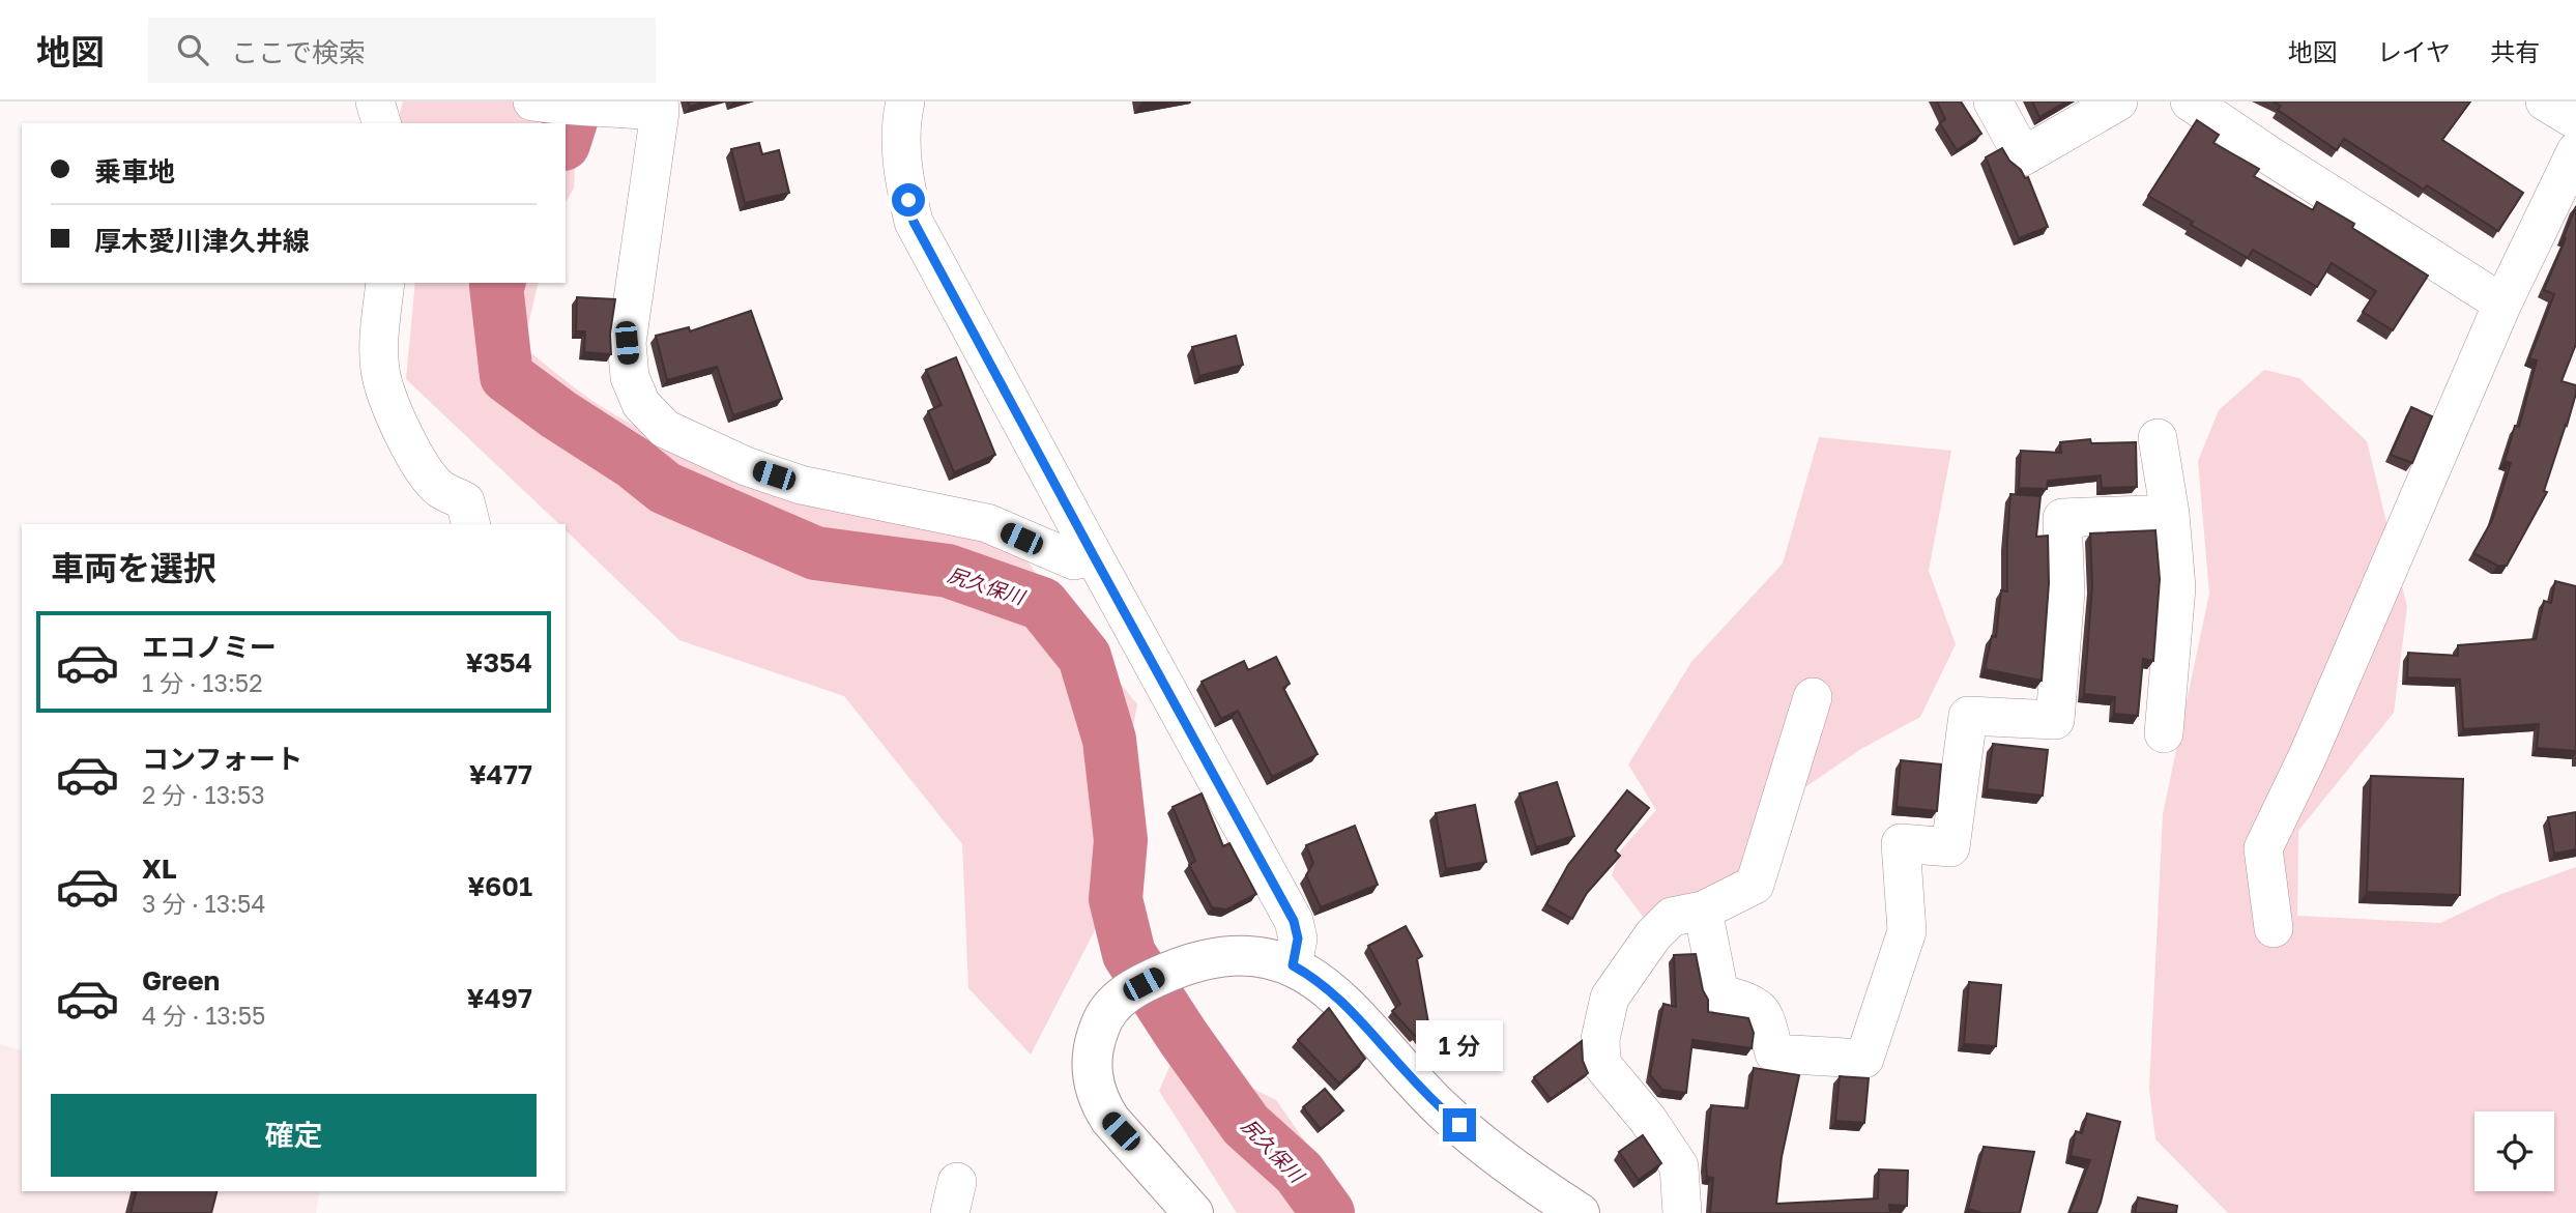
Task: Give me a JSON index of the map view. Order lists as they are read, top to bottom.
{
  "water": ["尻久保川"],
  "page": {
    "header": "地図",
    "search": "ここで検索",
    "nav": ["地図", "レイヤ", "共有"],
    "banner": ["乗車地", "厚木愛川津久井線"],
    "heading": "車両を選択",
    "list": [
      {
        "name": "エコノミー",
        "note": "1 分 · 13:52",
        "value": "¥354"
      },
      {
        "name": "コンフォート",
        "note": "2 分 · 13:53",
        "value": "¥477"
      },
      {
        "name": "XL",
        "note": "3 分 · 13:54",
        "value": "¥601"
      },
      {
        "name": "Green",
        "note": "4 分 · 13:55",
        "value": "¥497"
      }
    ],
    "bubble": "1 分",
    "buttons": "確定"
  }
}
